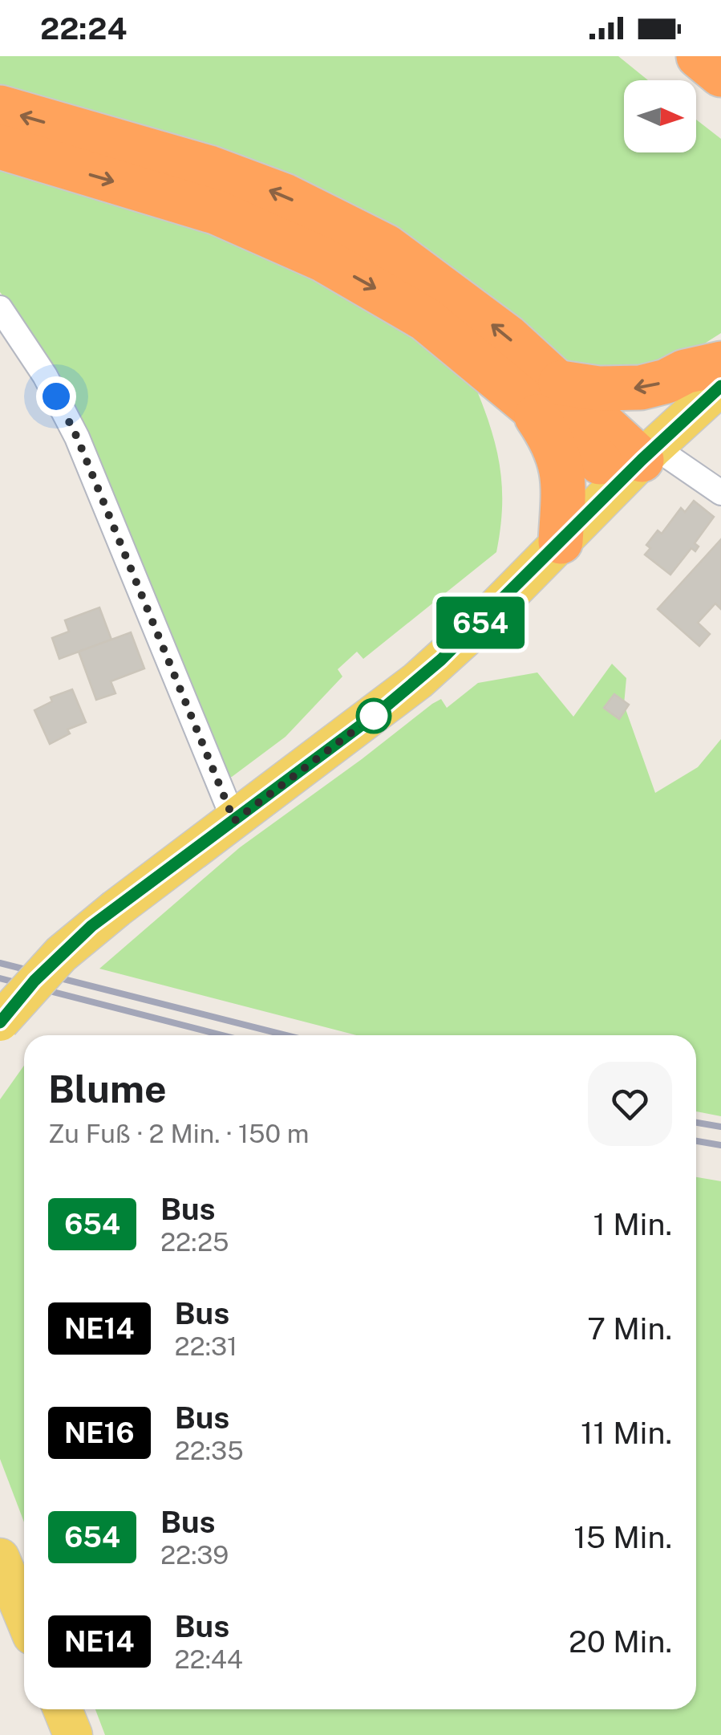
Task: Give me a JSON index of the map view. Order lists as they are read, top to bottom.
{
  "lines": ["bus line 654"],
  "north": "right",
  "page": {
    "status": "22:24",
    "on_map": "654",
    "heading": ["Blume", "Zu Fuß · 2 Min. · 150 m"],
    "list": [
      {
        "mark": "654",
        "name": "Bus",
        "note": "22:25",
        "value": "1 Min."
      },
      {
        "mark": "NE14",
        "name": "Bus",
        "note": "22:31",
        "value": "7 Min."
      },
      {
        "mark": "NE16",
        "name": "Bus",
        "note": "22:35",
        "value": "11 Min."
      },
      {
        "mark": "654",
        "name": "Bus",
        "note": "22:39",
        "value": "15 Min."
      },
      {
        "mark": "NE14",
        "name": "Bus",
        "note": "22:44",
        "value": "20 Min."
      }
    ]
  }
}
